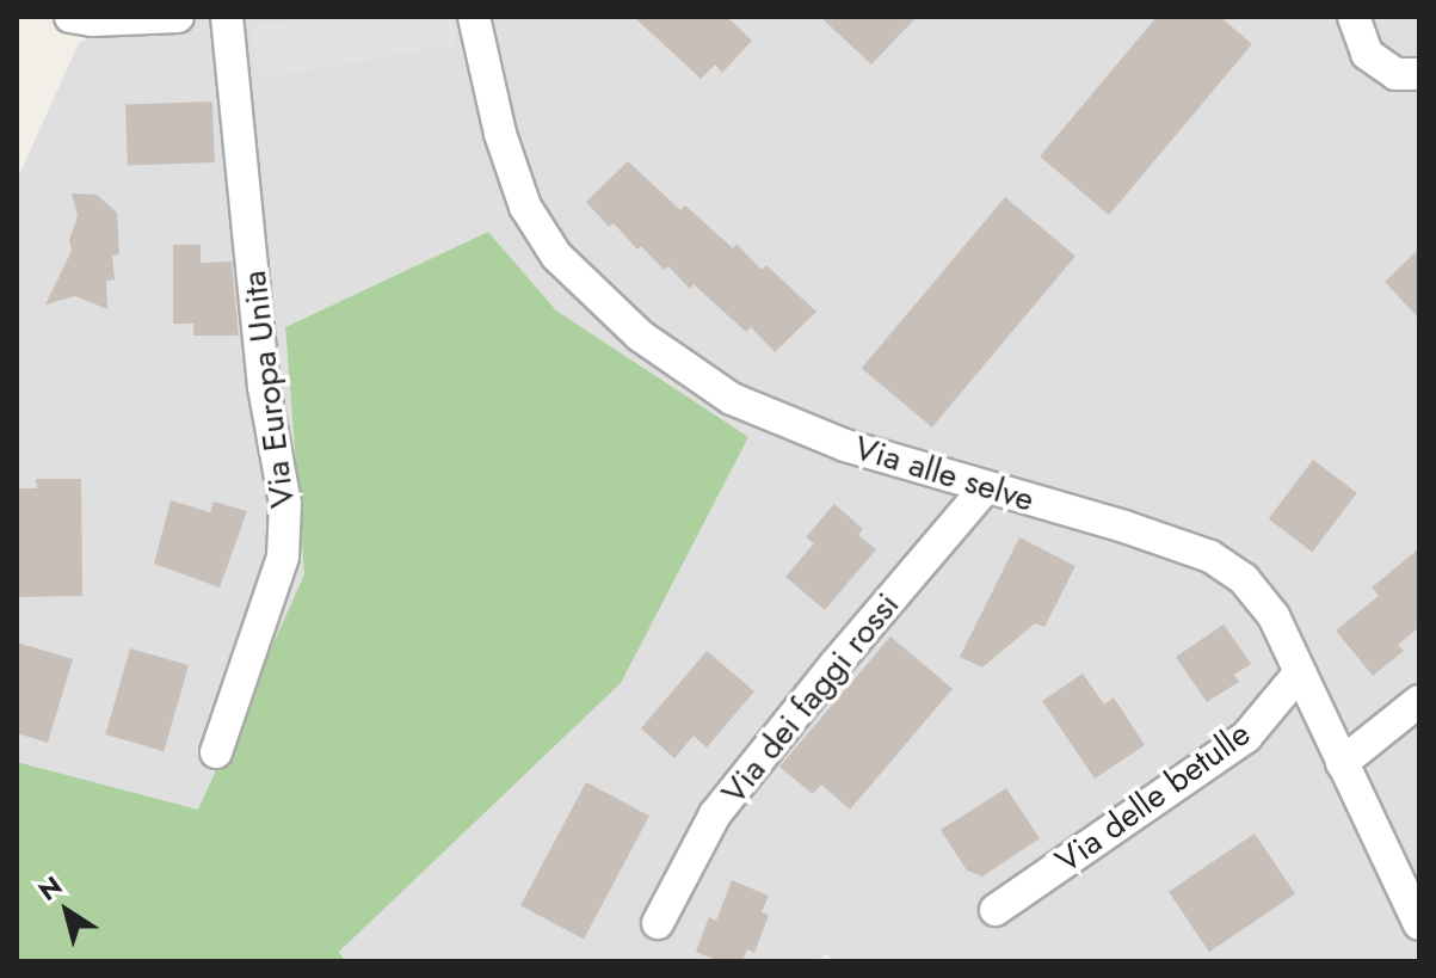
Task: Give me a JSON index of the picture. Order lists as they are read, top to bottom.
{
  "streets": {
    "street": [
      "Via Europa Unita",
      "Via alle selve",
      "Via dei faggi rossi",
      "Via delle betulle"
    ]
  },
  "crossings": [
    ["Via alle selve", "Via dei faggi rossi"],
    ["Via alle selve", "Via delle betulle"]
  ],
  "north": "top left"
}
